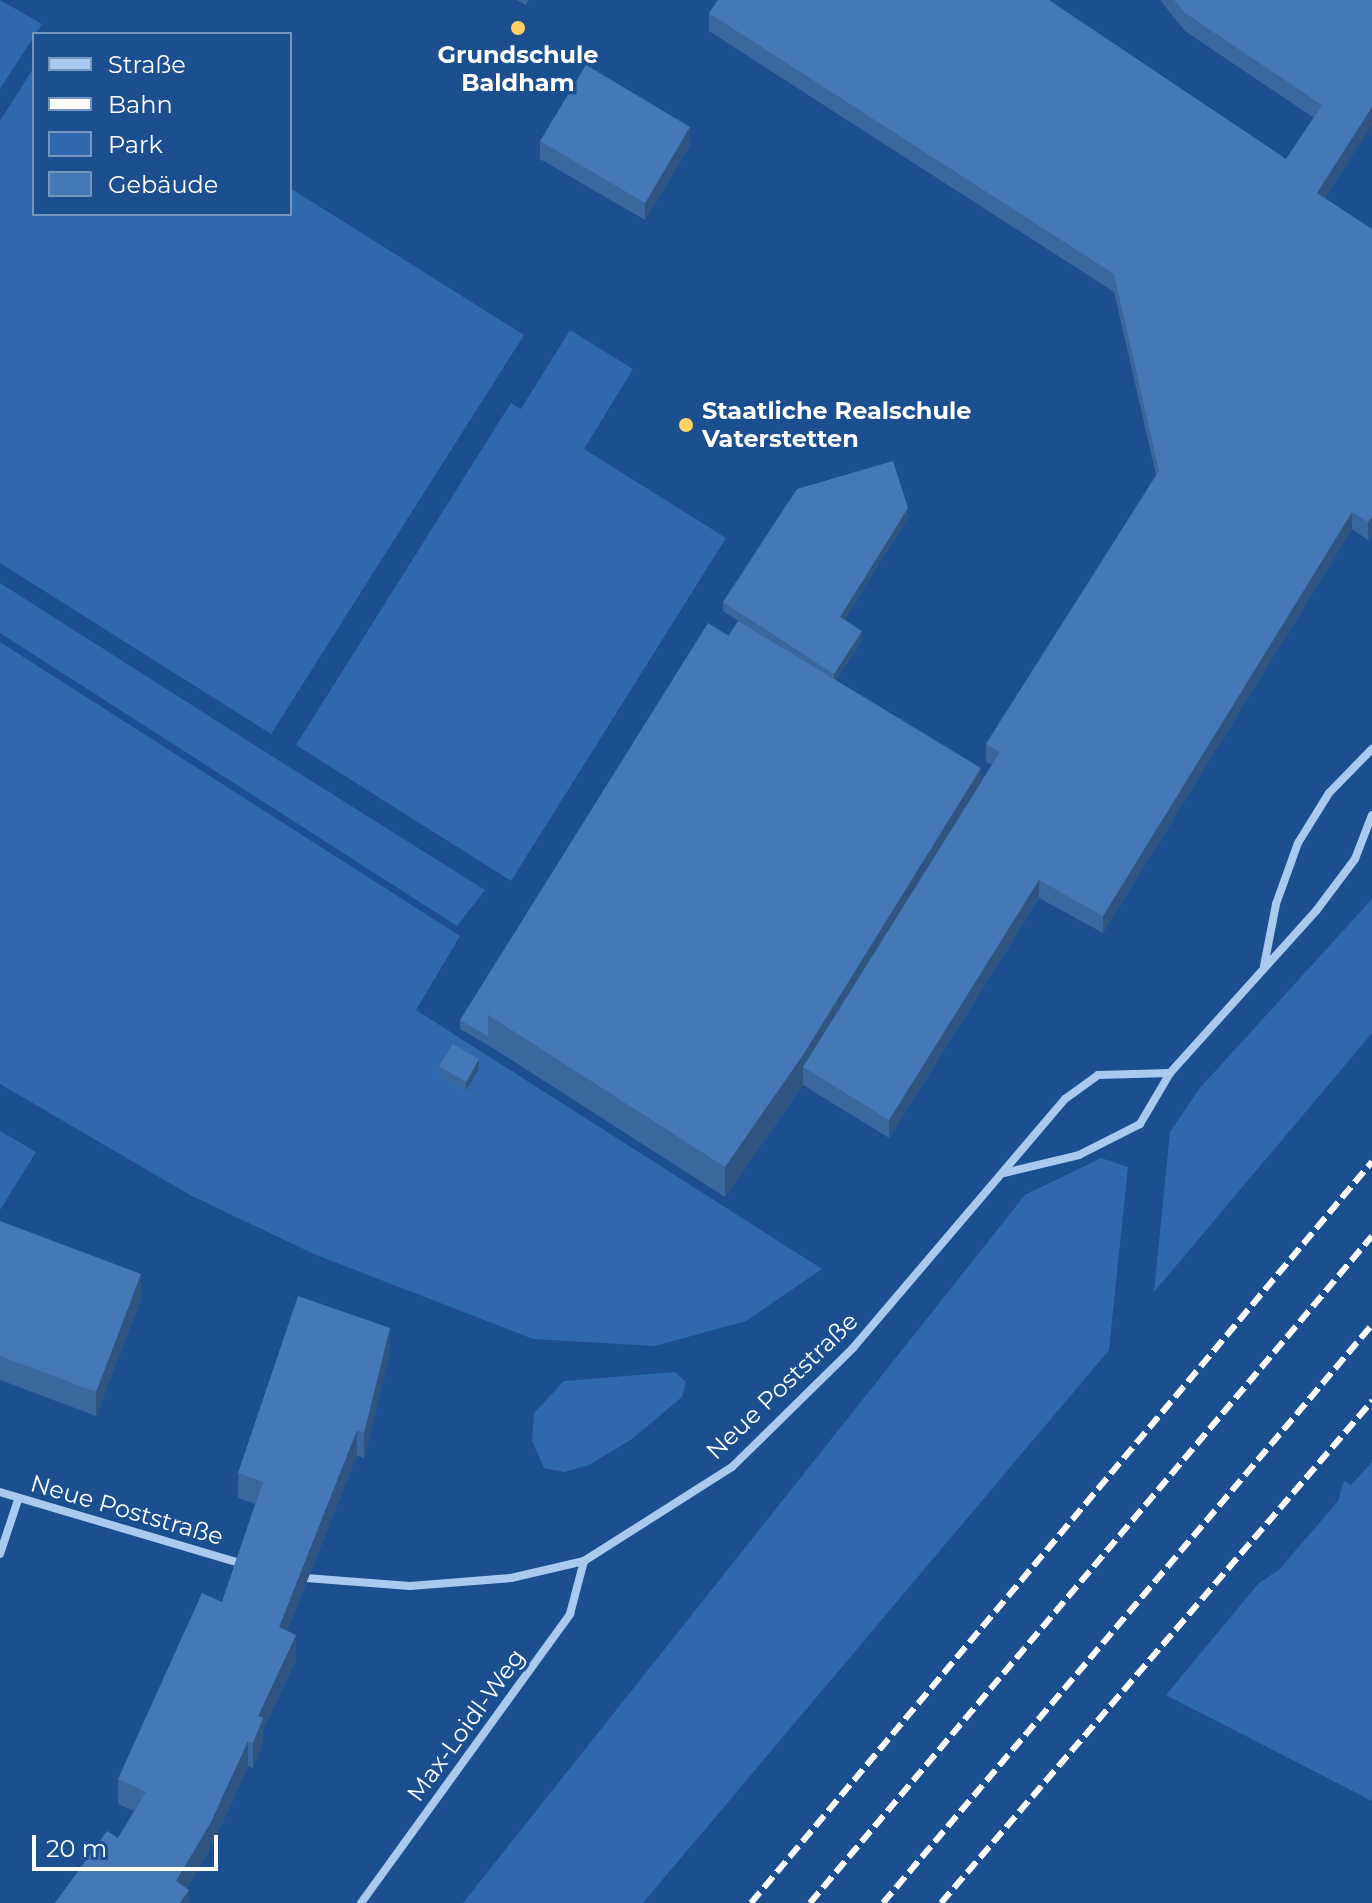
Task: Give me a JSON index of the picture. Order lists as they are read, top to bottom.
{
  "streets": {
    "street": ["Neue Poststraße", "Max-Loidl-Weg"]
  },
  "crossings": [
    ["Neue Poststraße", "Max-Loidl-Weg"]
  ],
  "places": ["Grundschule Baldham", "Staatliche Realschule Vaterstetten"],
  "legend": [
    "Straße",
    "Bahn",
    "Park",
    "Gebäude"
  ],
  "scale_bar": "20 m"
}
